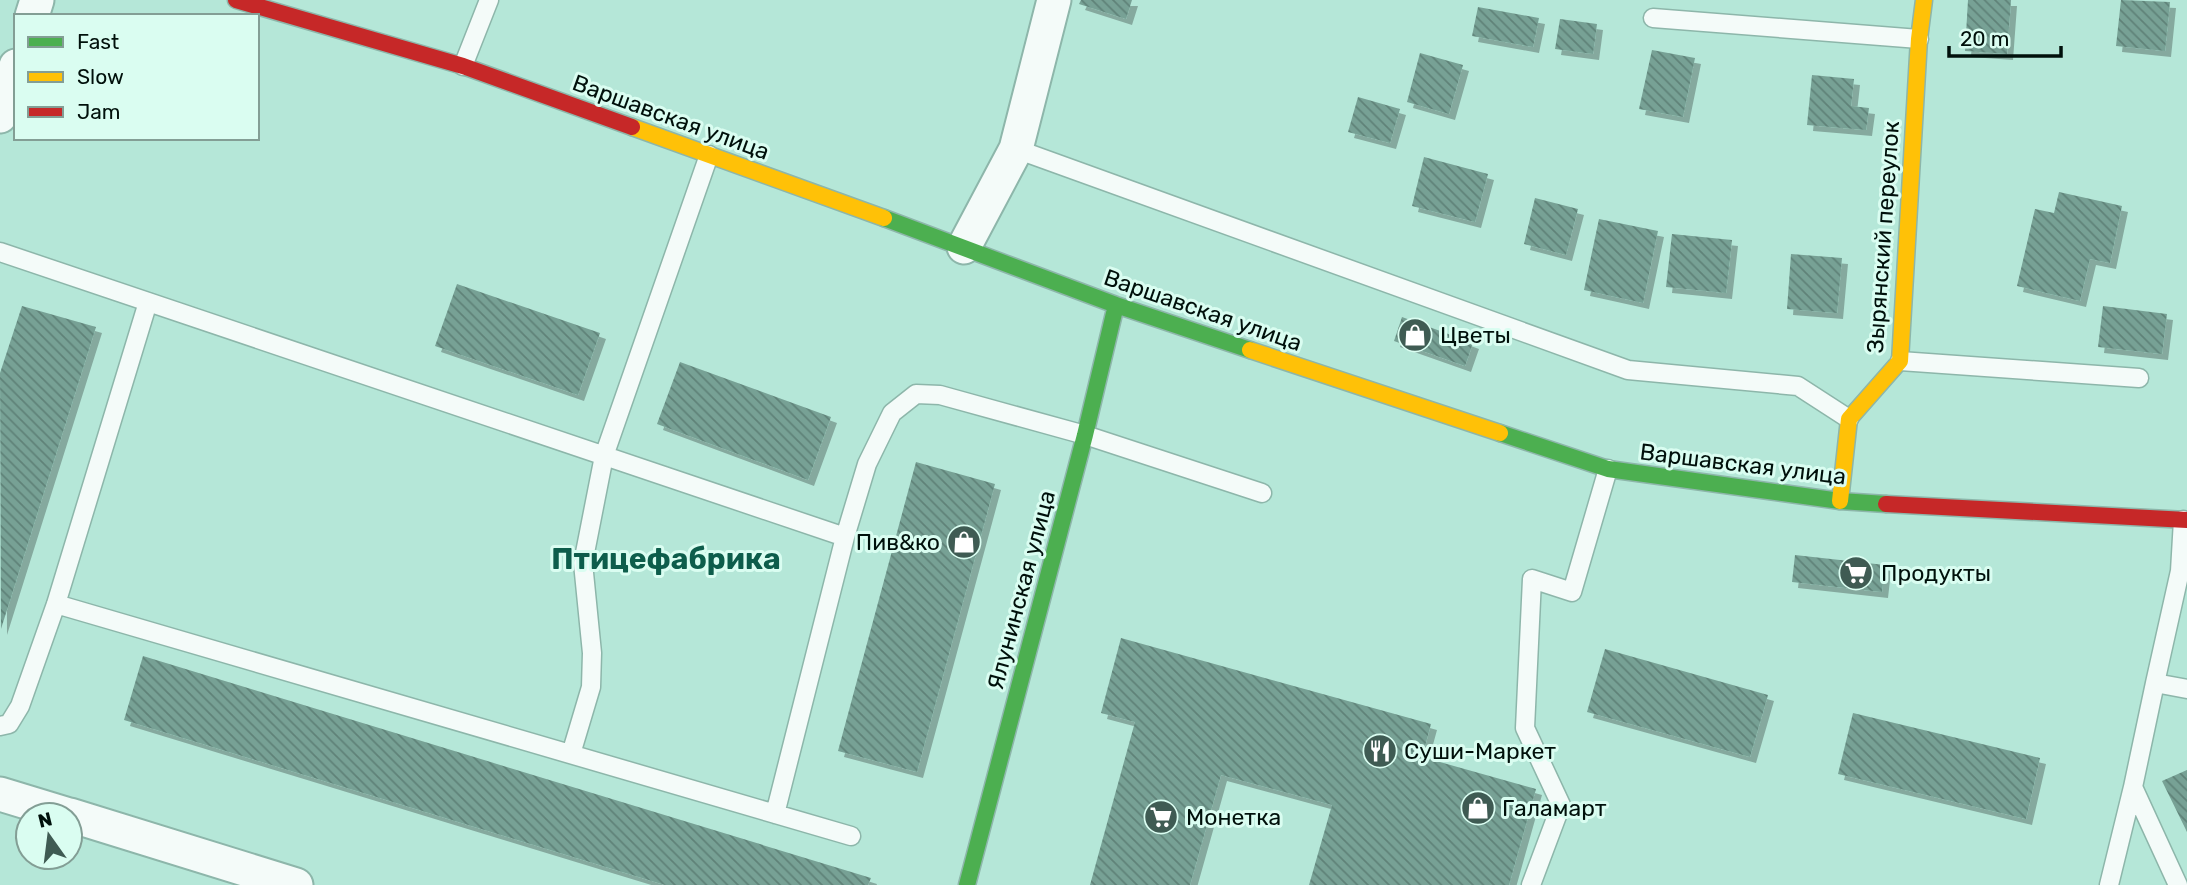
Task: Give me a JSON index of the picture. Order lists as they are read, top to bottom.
{
  "streets": {
    "main road": ["Варшавская улица", "Зырянский переулок", "Ялунинская улица"]
  },
  "crossings": [
    ["Варшавская улица", "Ялунинская улица"]
  ],
  "districts": ["Птицефабрика"],
  "places": {
    "shop": ["Цветы", "Пив&ко", "Галамарт"],
    "supermarket": ["Продукты", "Монетка"],
    "restaurant": ["Суши-Маркет"]
  },
  "legend": ["Fast", "Slow", "Jam"],
  "scale_bar": "20 m",
  "north": "top"
}
